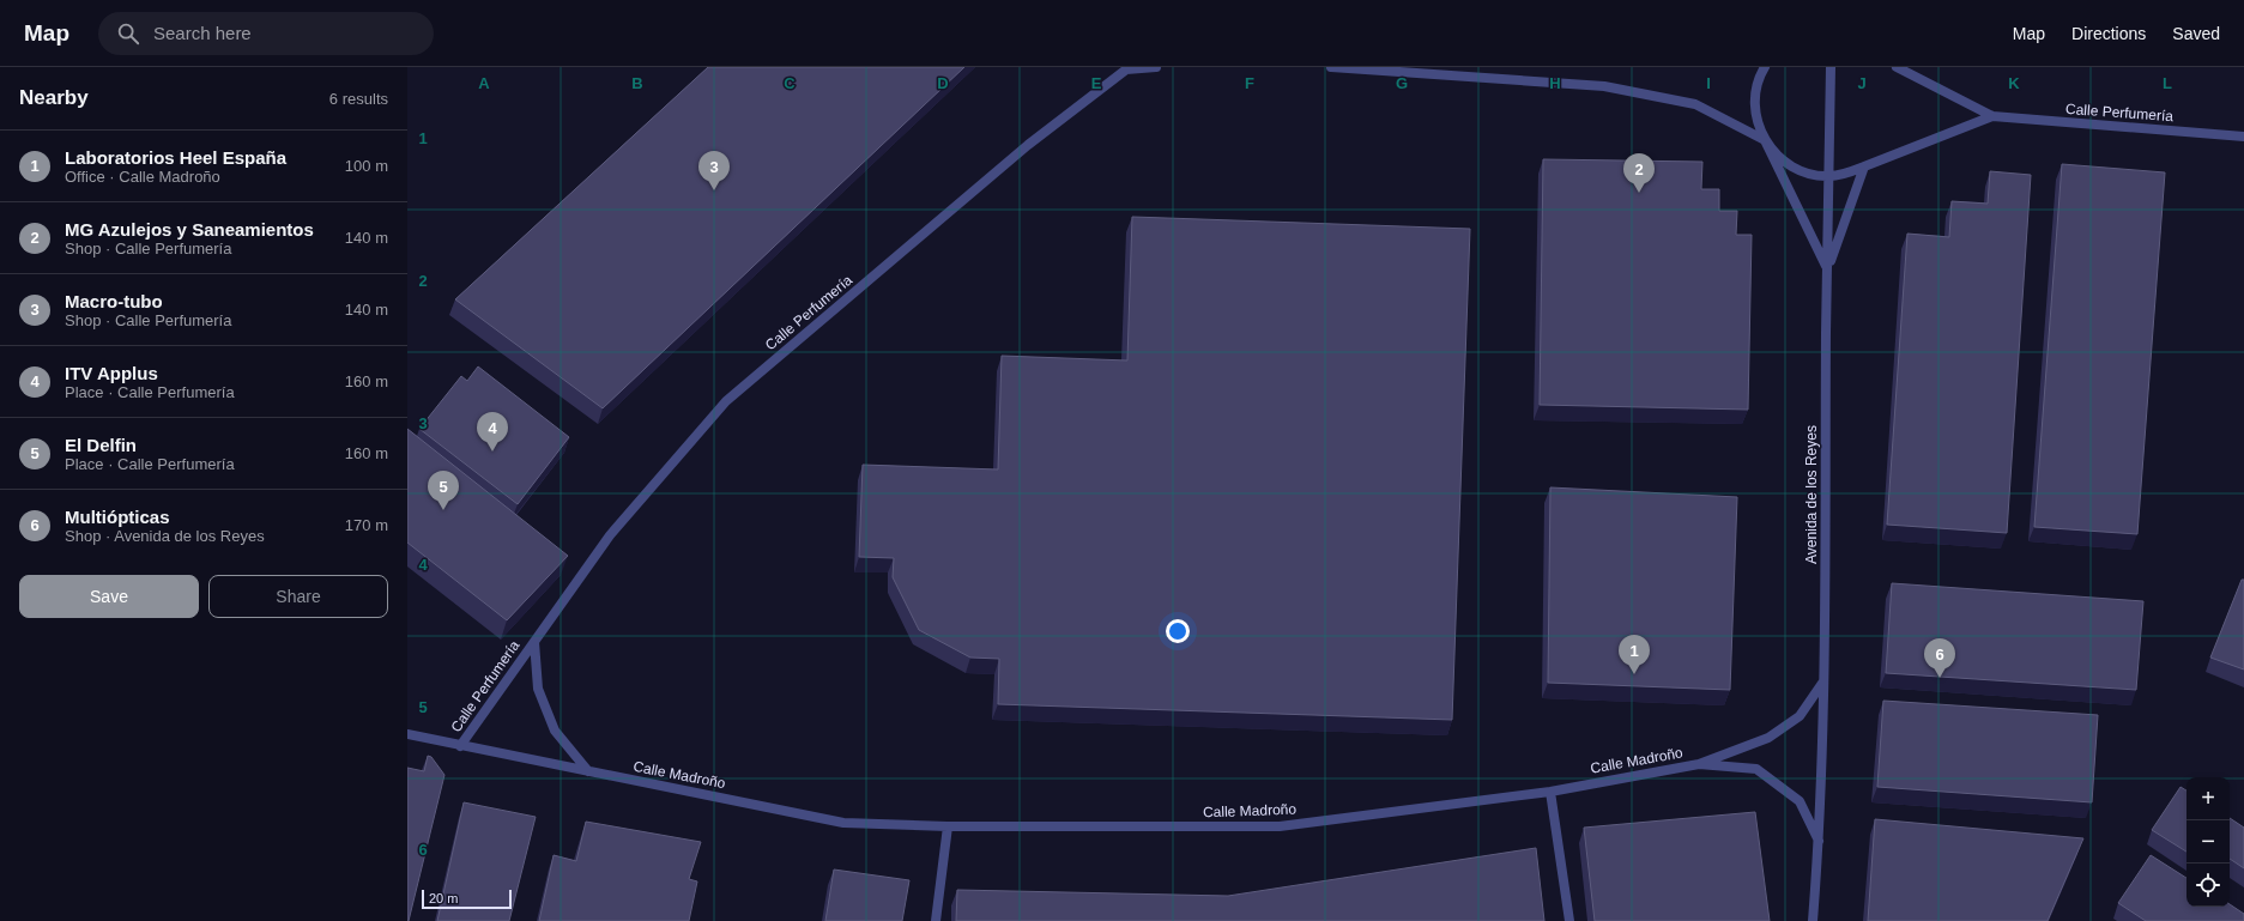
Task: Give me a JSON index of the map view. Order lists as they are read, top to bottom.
{
  "streets": {
    "street": ["Calle Perfumería", "Avenida de los Reyes", "Calle Madroño"]
  },
  "crossings": [
    ["Calle Perfumería", "Avenida de los Reyes"],
    ["Calle Perfumería", "Calle Madroño"],
    ["Avenida de los Reyes", "Calle Madroño"]
  ],
  "scale_bar": "20 m",
  "page": {
    "header": "Map",
    "search": "Search here",
    "nav": ["Map", "Directions", "Saved"],
    "heading": ["Nearby", "6 results"],
    "list": [
      {
        "mark": "1",
        "name": "Laboratorios Heel España",
        "note": "Office · Calle Madroño",
        "value": "100 m"
      },
      {
        "mark": "2",
        "name": "MG Azulejos y Saneamientos",
        "note": "Shop · Calle Perfumería",
        "value": "140 m"
      },
      {
        "mark": "3",
        "name": "Macro-tubo",
        "note": "Shop · Calle Perfumería",
        "value": "140 m"
      },
      {
        "mark": "4",
        "name": "ITV Applus",
        "note": "Place · Calle Perfumería",
        "value": "160 m"
      },
      {
        "mark": "5",
        "name": "El Delfin",
        "note": "Place · Calle Perfumería",
        "value": "160 m"
      },
      {
        "mark": "6",
        "name": "Multiópticas",
        "note": "Shop · Avenida de los Reyes",
        "value": "170 m"
      }
    ],
    "pins": [
      "3",
      "2",
      "4",
      "5",
      "1",
      "6"
    ],
    "buttons": ["Save", "Share"],
    "map_buttons": ["+", "−"],
    "scale": "20 m"
  },
  "grid": {
    "columns": [
      "A",
      "B",
      "C",
      "D",
      "E",
      "F",
      "G",
      "H",
      "I",
      "J",
      "K",
      "L"
    ],
    "rows": [
      "1",
      "2",
      "3",
      "4",
      "5",
      "6"
    ]
  }
}
